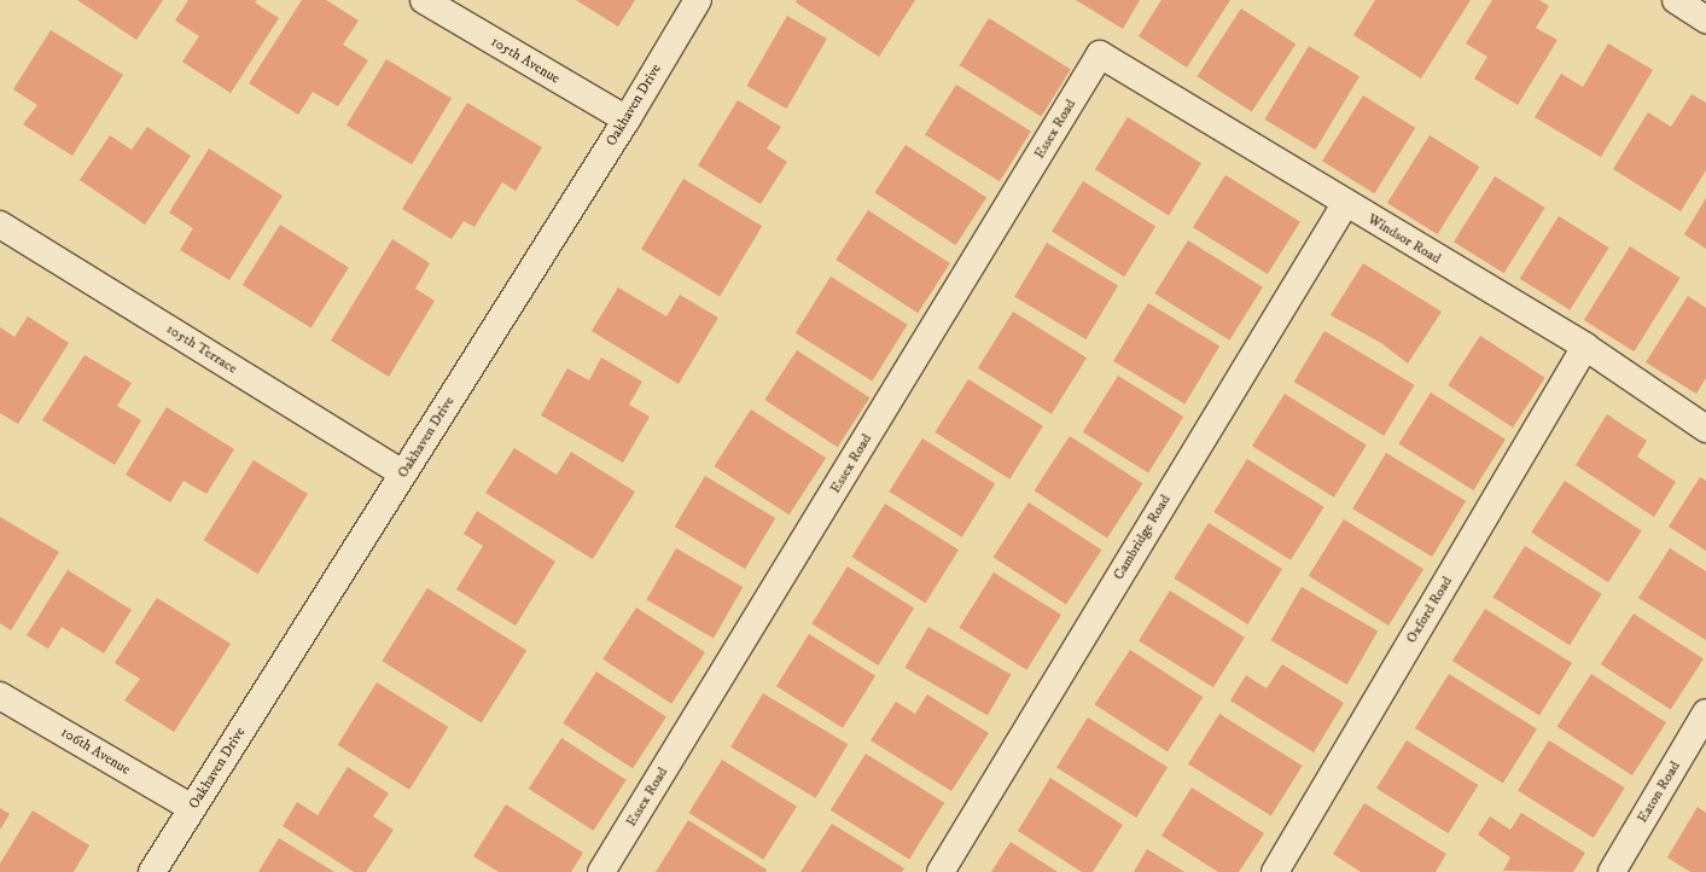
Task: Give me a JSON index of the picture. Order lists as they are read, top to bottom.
{
  "streets": {
    "street": [
      "105th Avenue",
      "Oakhaven Drive",
      "Essex Road",
      "Windsor Road",
      "105th Terrace",
      "Cambridge Road",
      "Oxford Road",
      "106th Avenue",
      "Eaton Road"
    ]
  },
  "crossings": [
    ["105th Avenue", "Oakhaven Drive"],
    ["Oakhaven Drive", "105th Terrace"],
    ["Oakhaven Drive", "106th Avenue"],
    ["Essex Road", "Windsor Road"],
    ["Windsor Road", "Cambridge Road"],
    ["Windsor Road", "Oxford Road"]
  ]
}
